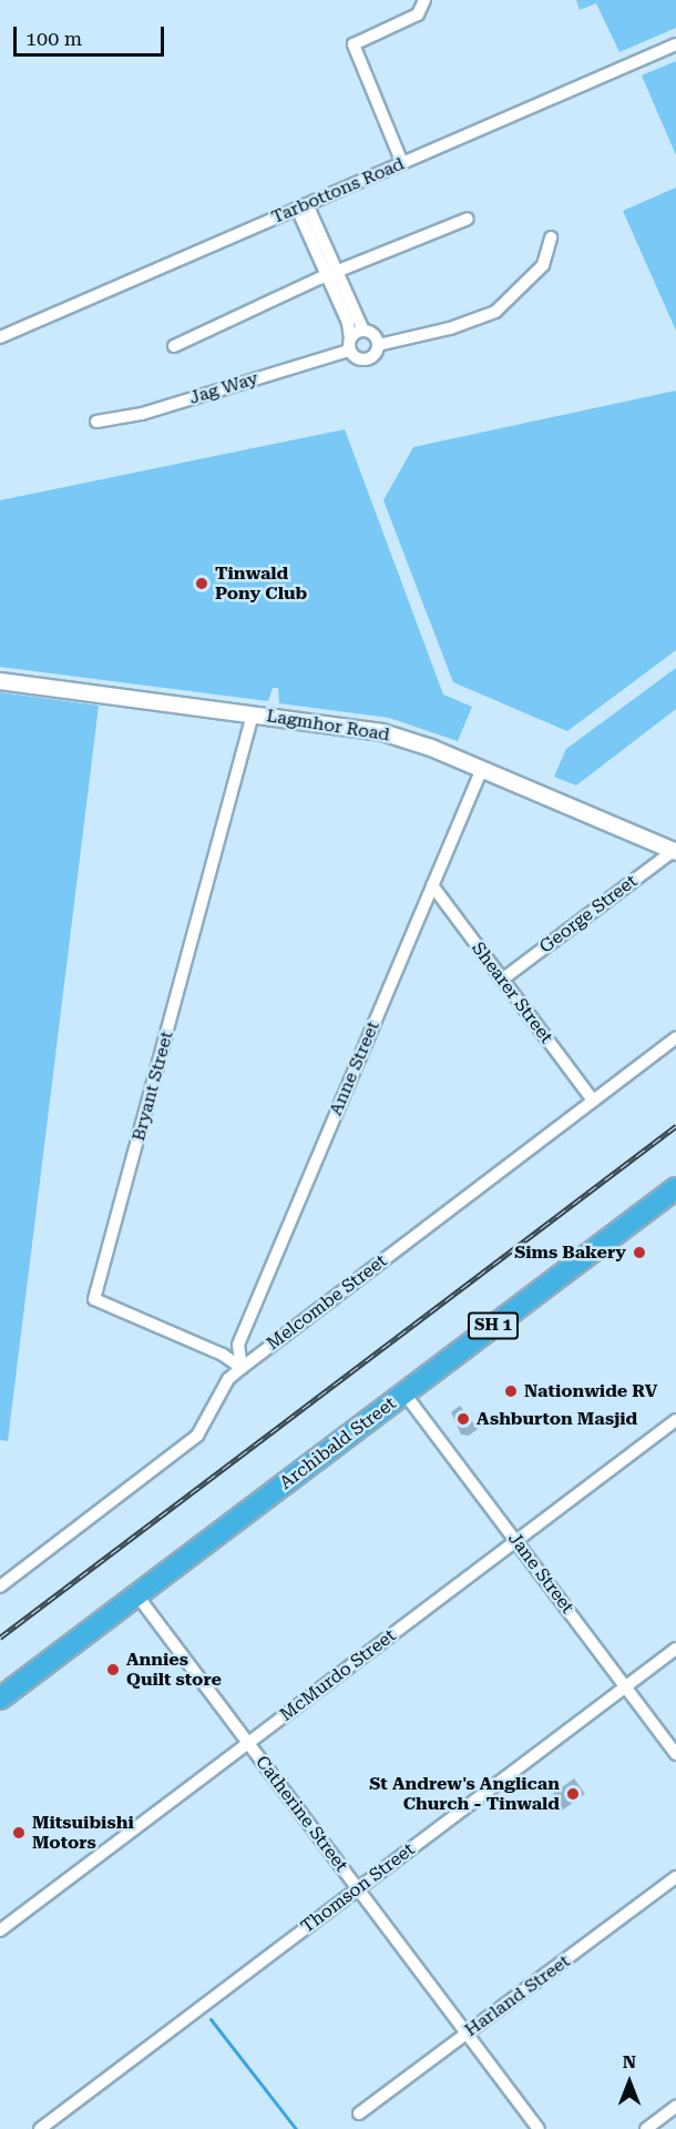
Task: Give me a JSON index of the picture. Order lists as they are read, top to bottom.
{
  "streets": {
    "highway": ["SH 1", "Archibald Street"],
    "street": [
      "Tarbottons Road",
      "Jag Way",
      "Lagmhor Road",
      "George Street",
      "Shearer Street",
      "Anne Street",
      "Bryant Street",
      "Melcombe Street",
      "Jane Street",
      "McMurdo Street",
      "Catherine Street",
      "Thomson Street",
      "Harland Street"
    ]
  },
  "crossings": [
    ["Lagmhor Road", "George Street"],
    ["Lagmhor Road", "Anne Street"],
    ["Lagmhor Road", "Bryant Street"],
    ["George Street", "Shearer Street"],
    ["Shearer Street", "Anne Street"],
    ["Shearer Street", "Melcombe Street"],
    ["Anne Street", "Bryant Street"],
    ["Anne Street", "Melcombe Street"],
    ["Bryant Street", "Melcombe Street"],
    ["Archibald Street", "Jane Street"],
    ["Archibald Street", "Catherine Street"],
    ["Jane Street", "McMurdo Street"],
    ["Jane Street", "Thomson Street"],
    ["McMurdo Street", "Catherine Street"],
    ["Catherine Street", "Thomson Street"],
    ["Catherine Street", "Harland Street"]
  ],
  "places": [
    "Tinwald Pony Club",
    "Sims Bakery",
    "Nationwide RV",
    "Ashburton Masjid",
    "Annies Quilt store",
    "St Andrew's Anglican Church - Tinwald",
    "Mitsuibishi Motors"
  ],
  "scale_bar": "100 m",
  "north": "top"
}
